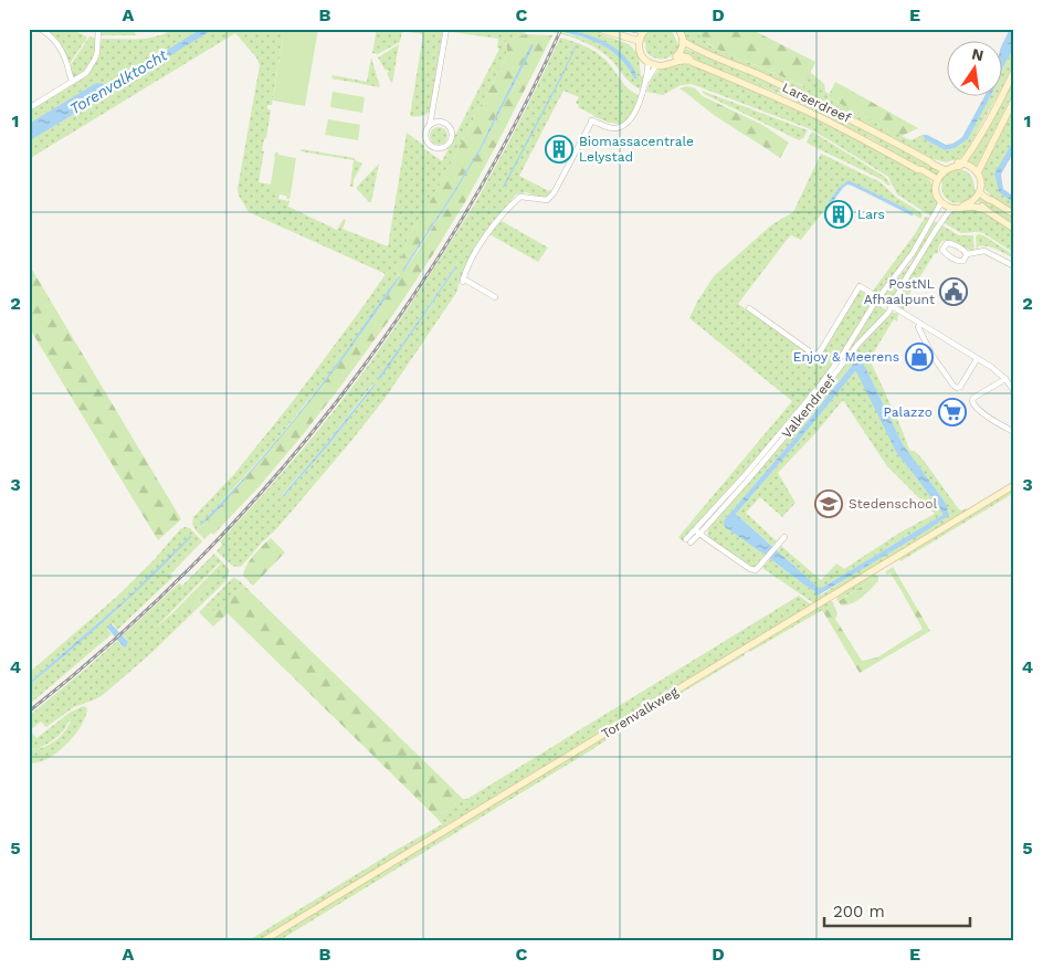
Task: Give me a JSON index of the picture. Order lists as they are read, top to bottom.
{
  "streets": {
    "main road": ["Larserdreef", "Torenvalkweg"],
    "street": ["Valkendreef"]
  },
  "crossings": [
    ["Larserdreef", "Valkendreef"]
  ],
  "water": ["Torenvalktocht"],
  "places": {
    "building": ["Biomassacentrale Lelystad", "Lars"],
    "public building": ["PostNL Afhaalpunt"],
    "shop": ["Enjoy & Meerens"],
    "supermarket": ["Palazzo"],
    "school or university": ["Stedenschool"]
  },
  "scale_bar": "200 m",
  "north": "top",
  "grid": {
    "columns": [
      "A",
      "B",
      "C",
      "D",
      "E"
    ],
    "rows": [
      "1",
      "2",
      "3",
      "4",
      "5"
    ]
  }
}
